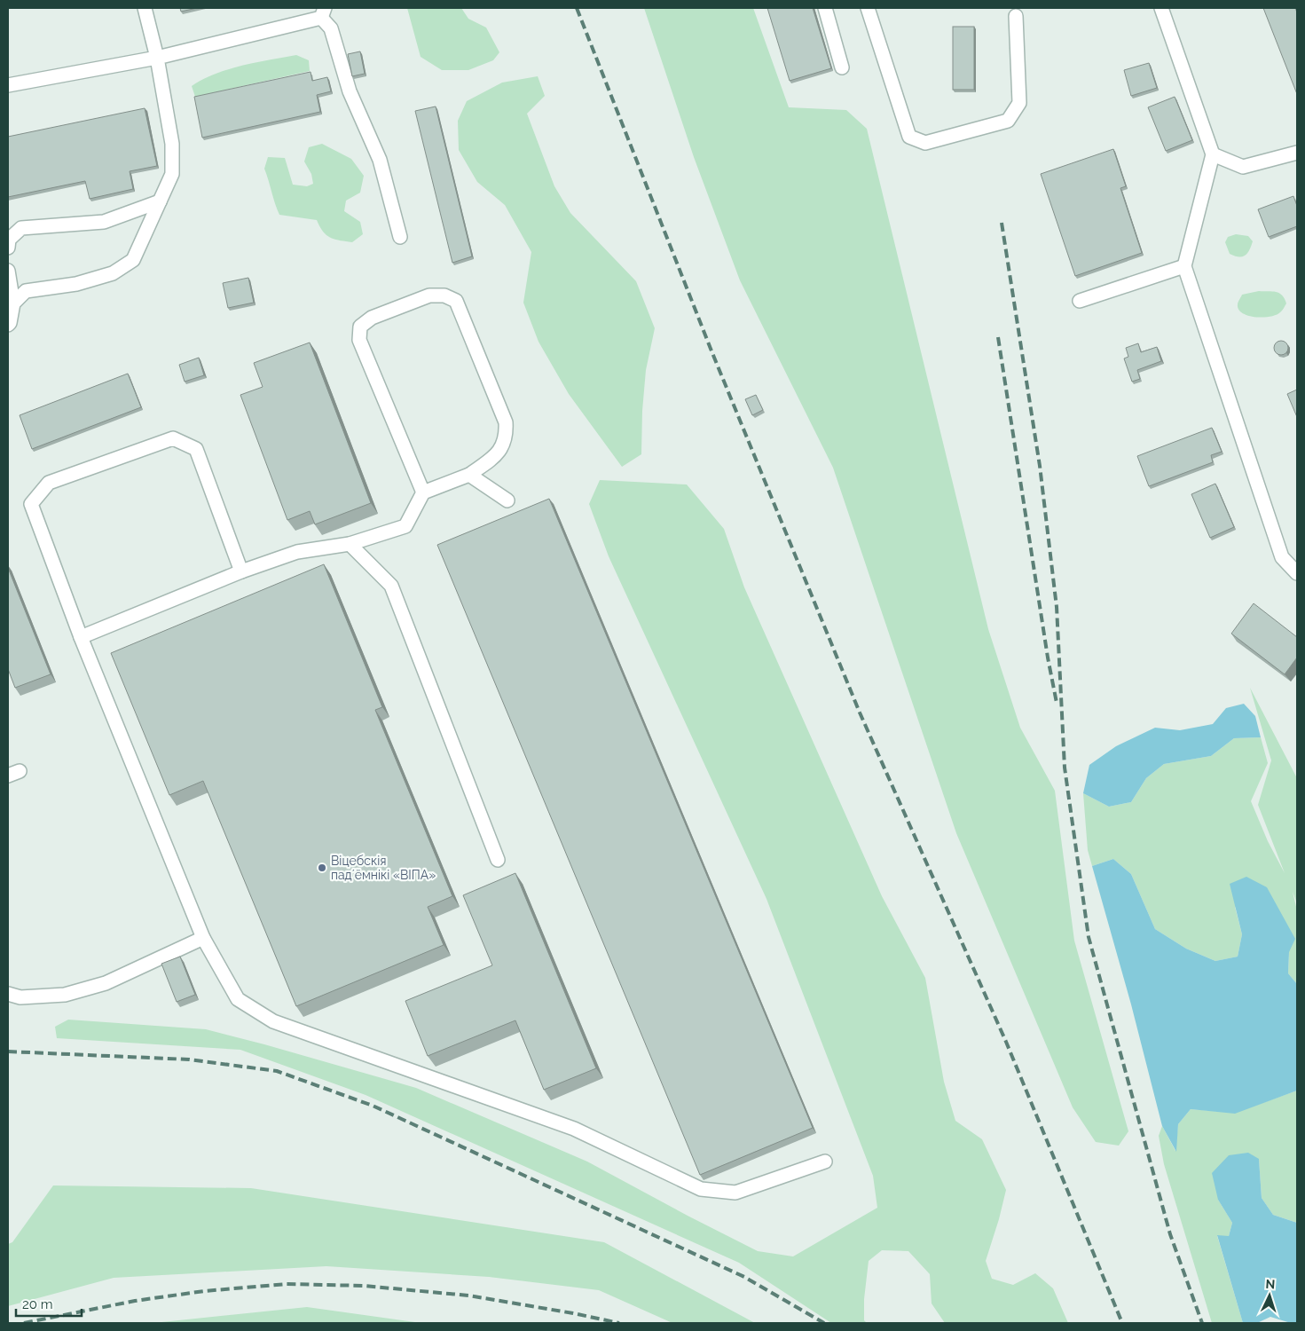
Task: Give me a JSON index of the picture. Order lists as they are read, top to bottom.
{
  "places": ["Віцебскія падʼёмнікі «ВІПА»"],
  "scale_bar": "20 m",
  "north": "top"
}
